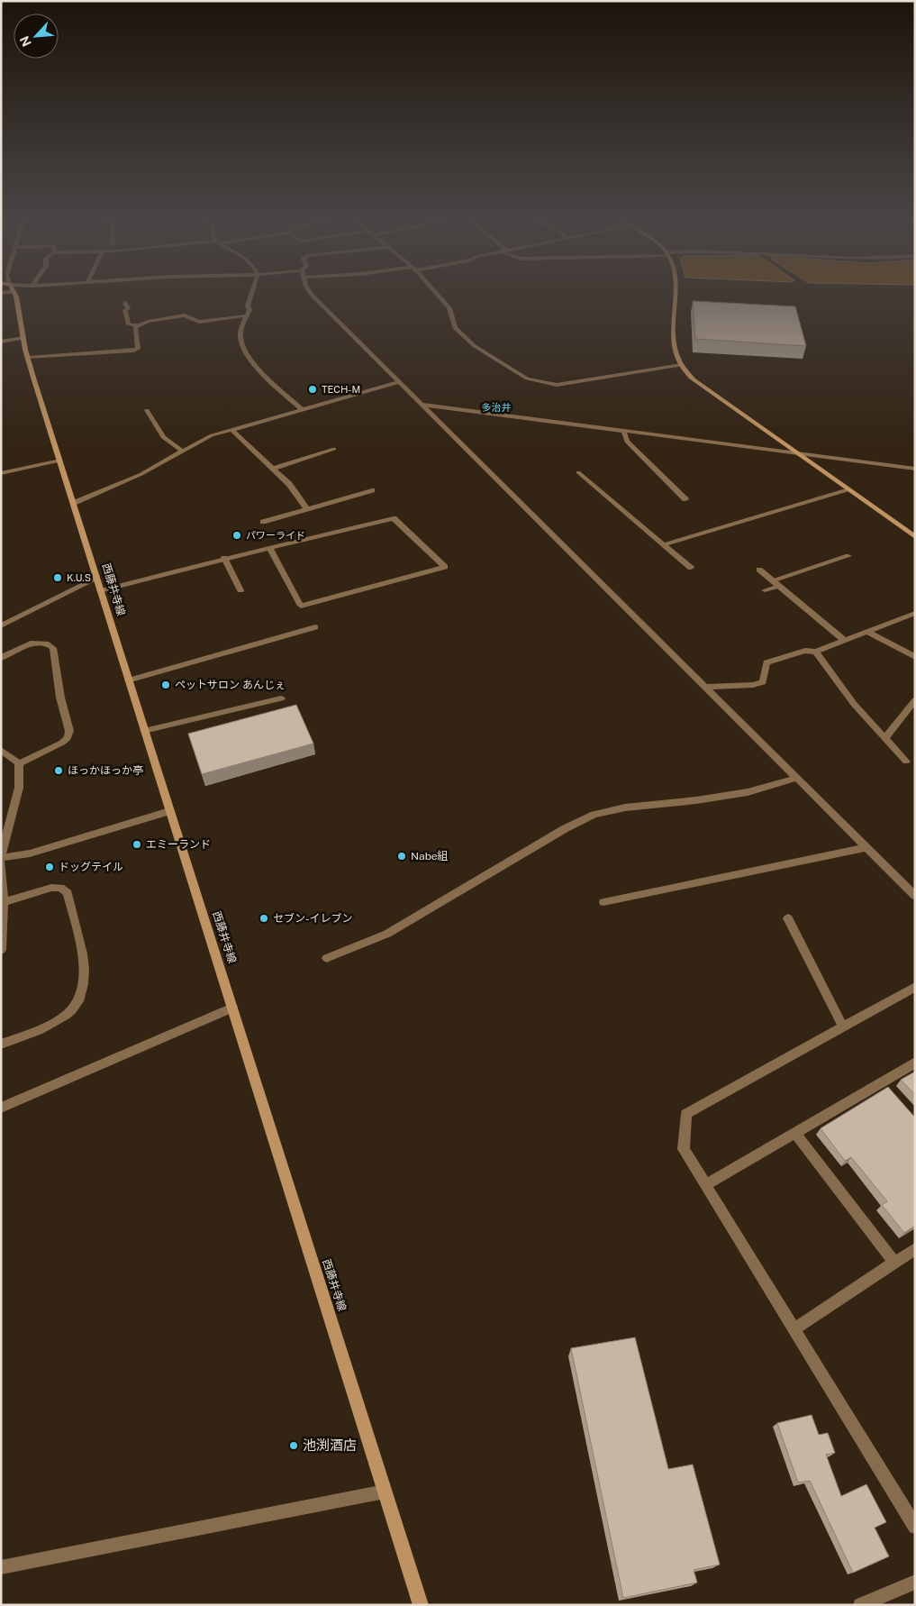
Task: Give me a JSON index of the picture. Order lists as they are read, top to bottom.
{
  "streets": {
    "main road": ["西藤井寺線"]
  },
  "districts": ["多治井"],
  "places": [
    "TECH-M",
    "パワーライド",
    "K.U.S",
    "ペットサロン あんじぇ",
    "ほっかほっか亭",
    "エミーランド",
    "Nabe組",
    "ドッグテイル",
    "セブン-イレブン",
    "池渕酒店"
  ],
  "north": "bottom left"
}
